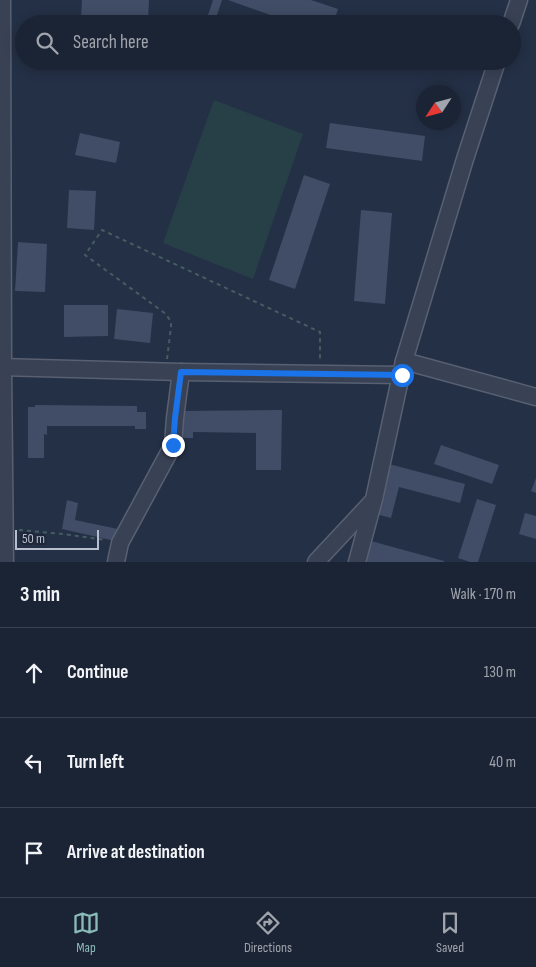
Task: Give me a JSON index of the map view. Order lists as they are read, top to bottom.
{
  "scale_bar": "50 m",
  "north": "bottom left",
  "page": {
    "search": "Search here",
    "scale": "50 m",
    "heading": ["3 min", "Walk · 170 m"],
    "list": [
      ["Continue", "130 m"],
      ["Turn left", "40 m"],
      "Arrive at destination"
    ],
    "nav": ["Map", "Directions", "Saved"]
  }
}
